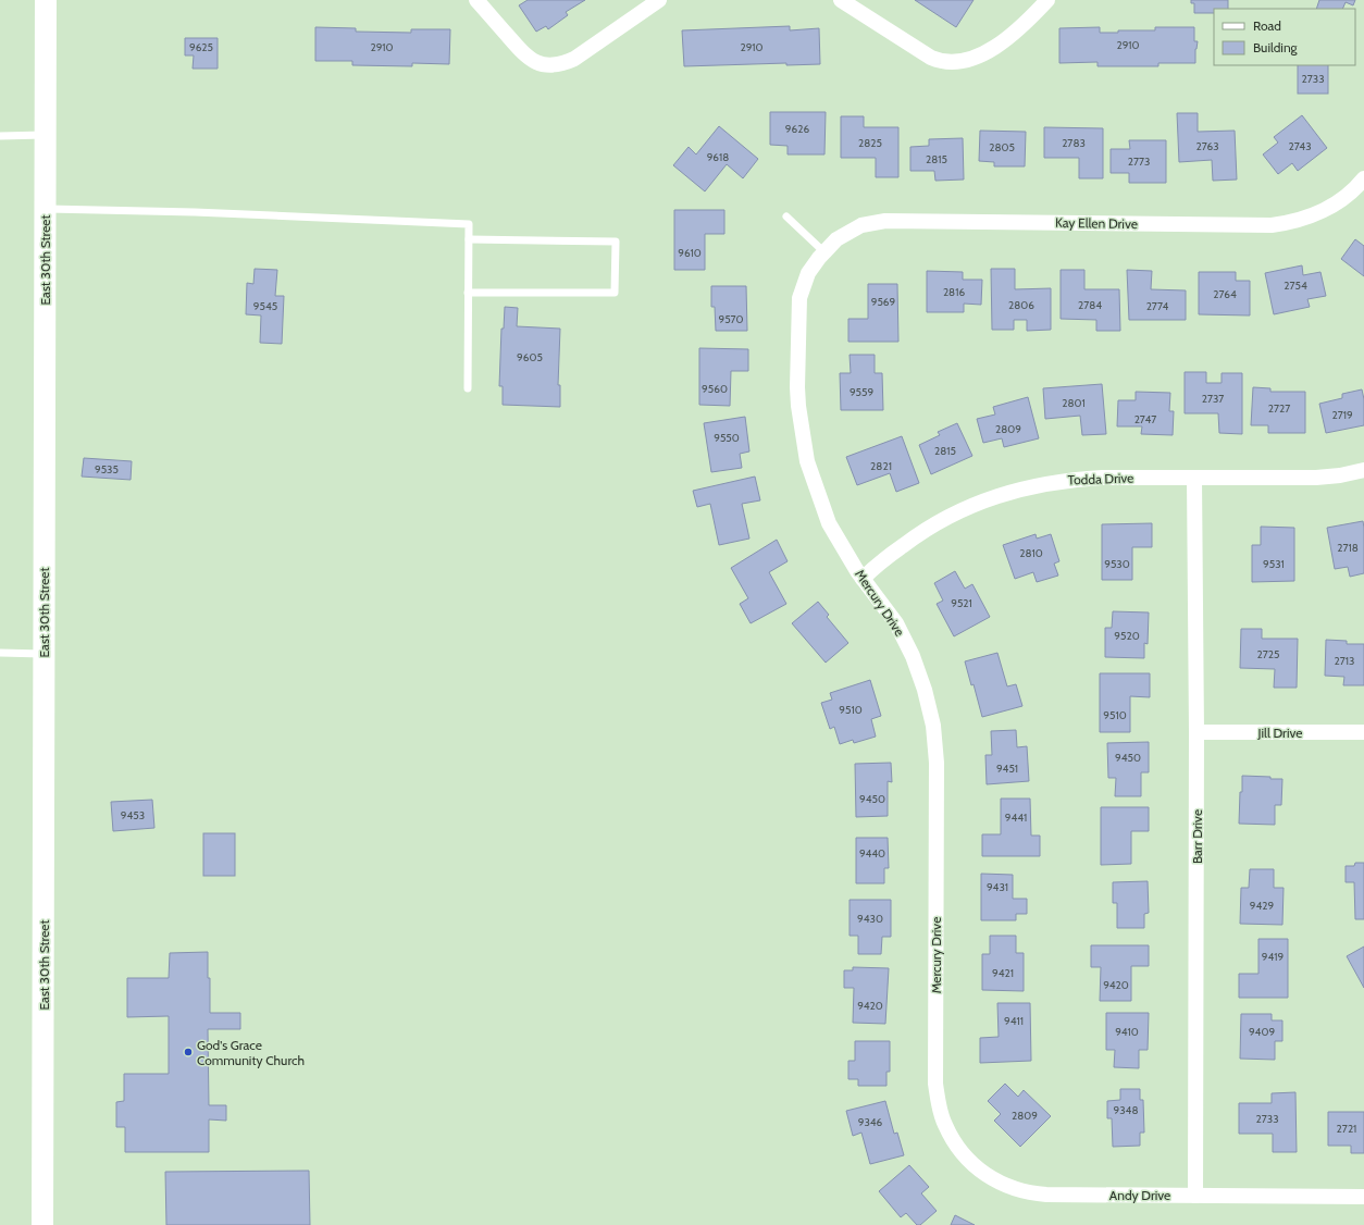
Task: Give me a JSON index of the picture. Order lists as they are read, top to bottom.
{
  "streets": {
    "main road": ["East 30th Street"],
    "street": [
      "Kay Ellen Drive",
      "Todda Drive",
      "Mercury Drive",
      "Jill Drive",
      "Barr Drive",
      "Andy Drive"
    ]
  },
  "crossings": [
    ["Kay Ellen Drive", "Mercury Drive"],
    ["Todda Drive", "Mercury Drive"],
    ["Todda Drive", "Barr Drive"],
    ["Mercury Drive", "Andy Drive"],
    ["Jill Drive", "Barr Drive"],
    ["Barr Drive", "Andy Drive"]
  ],
  "places": ["God's Grace Community Church"],
  "house_numbers": [
    "2910",
    "9625",
    "2910",
    "2910",
    "2733",
    "9626",
    "2825",
    "2783",
    "2763",
    "2743",
    "2805",
    "9618",
    "2815",
    "2773",
    "9610",
    "2754",
    "2816",
    "2764",
    "9569",
    "2806",
    "2784",
    "9545",
    "2774",
    "9570",
    "9605",
    "9560",
    "9559",
    "2737",
    "2801",
    "2727",
    "2719",
    "2747",
    "2809",
    "9550",
    "2815",
    "2821",
    "9535",
    "2718",
    "2810",
    "9530",
    "9531",
    "9521",
    "9520",
    "2725",
    "2713",
    "9510",
    "9510",
    "9450",
    "9451",
    "9450",
    "9453",
    "9441",
    "9440",
    "9431",
    "9429",
    "9430",
    "9419",
    "9421",
    "9420",
    "9420",
    "9411",
    "9410",
    "9409",
    "9348",
    "2809",
    "2733",
    "9346",
    "2721"
  ],
  "legend": ["Road", "Building"]
}
